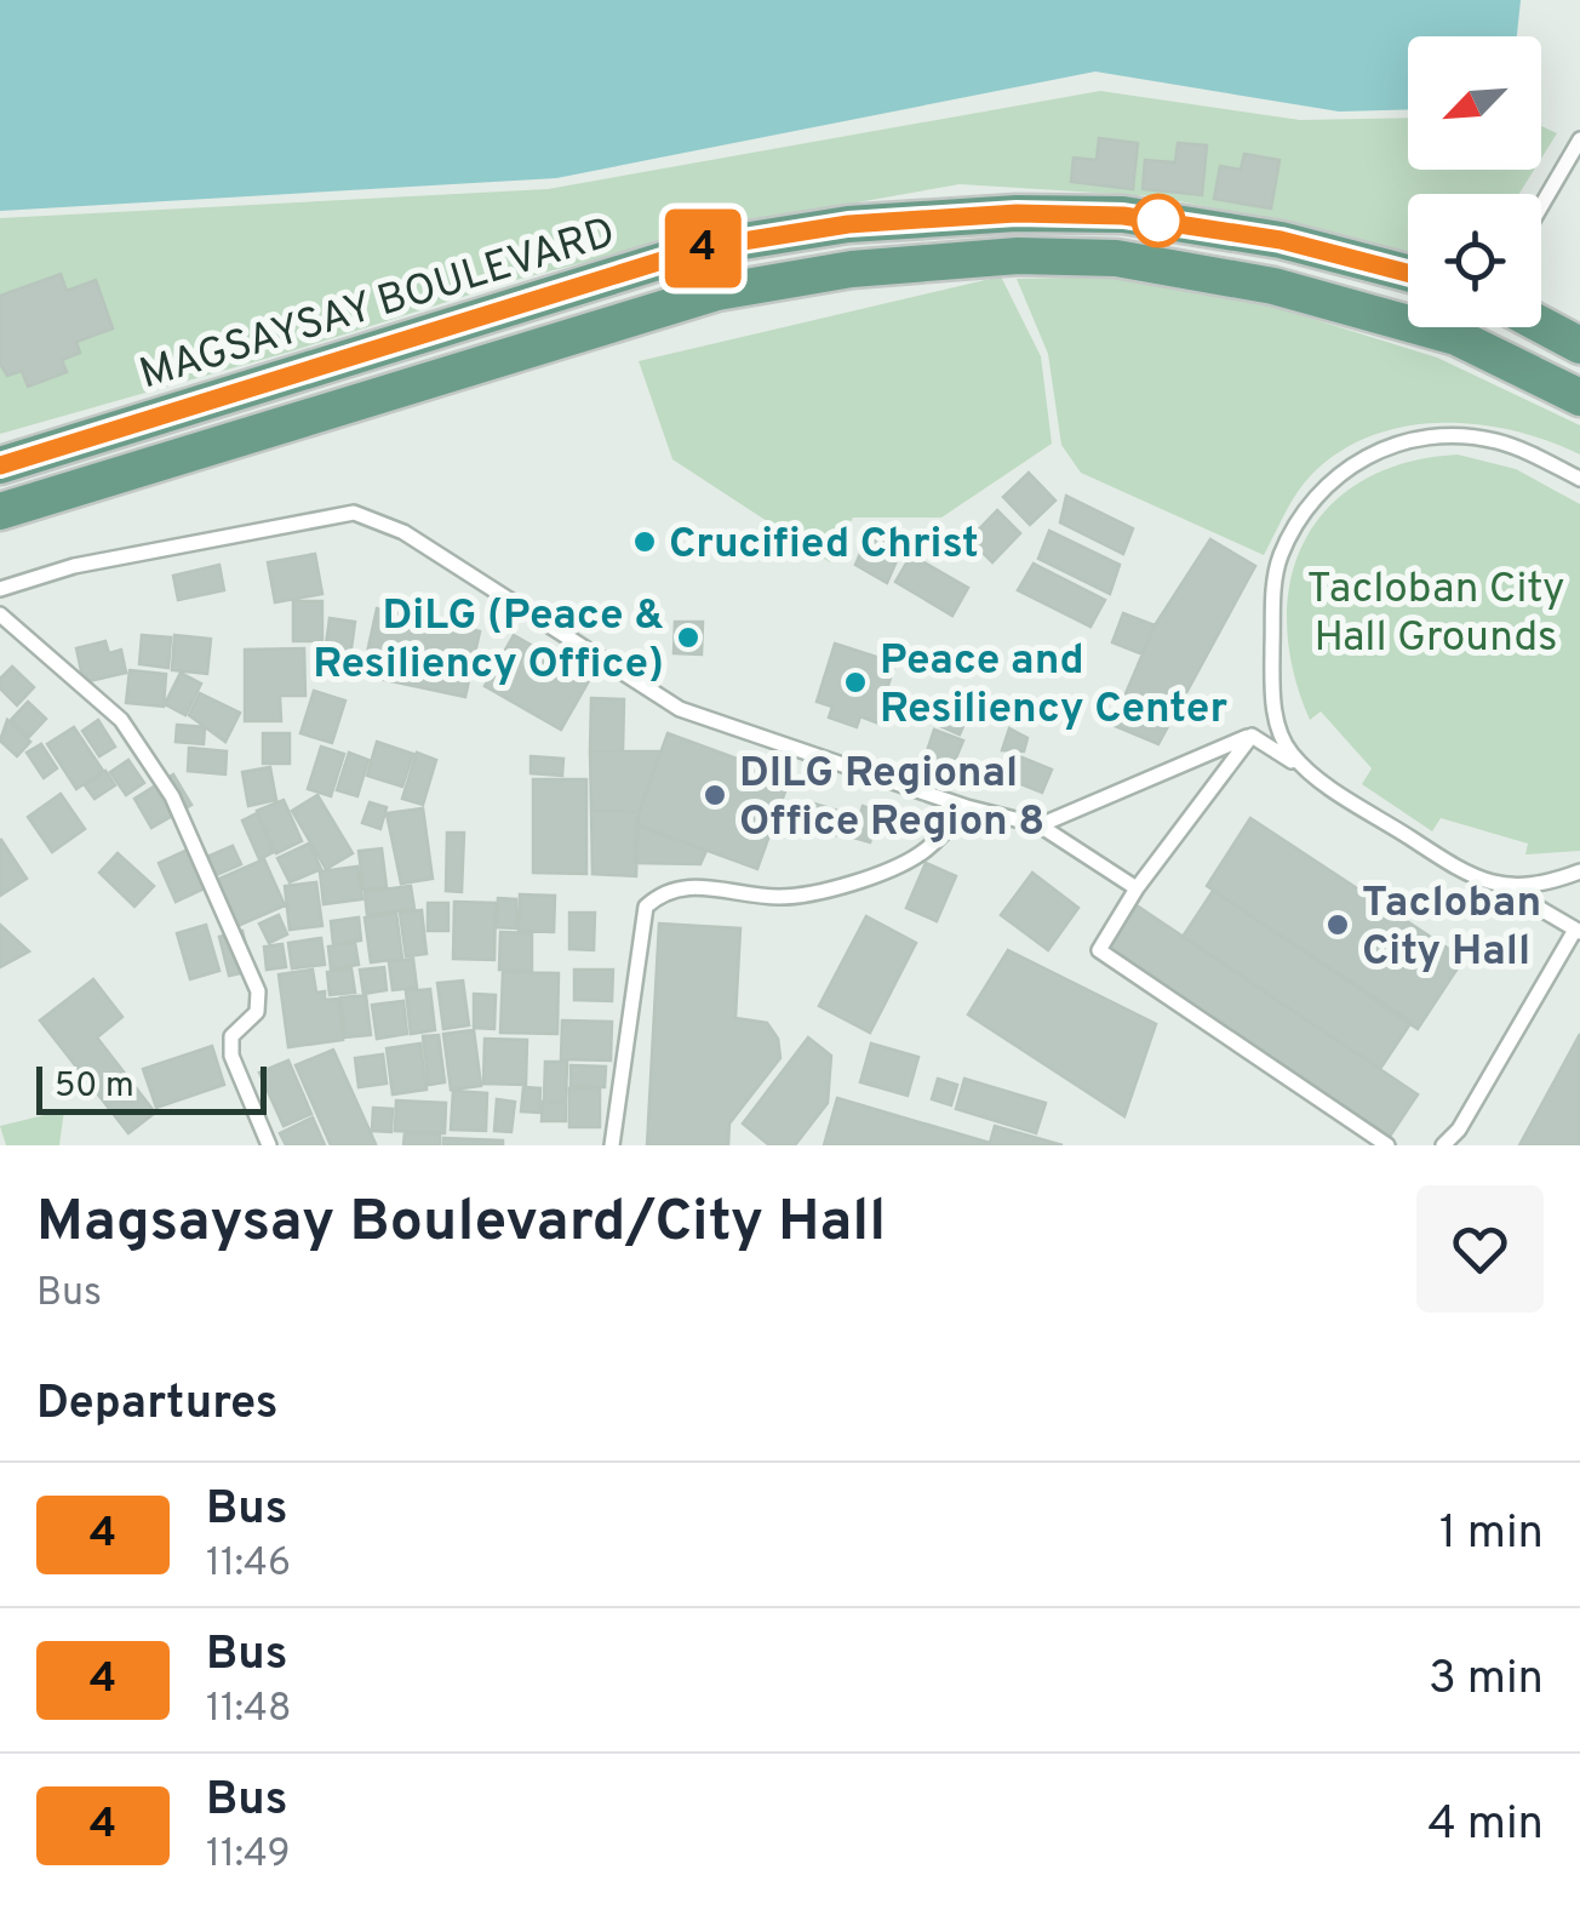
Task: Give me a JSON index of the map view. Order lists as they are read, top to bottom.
{
  "streets": {
    "main road": ["MAGSAYSAY BOULEVARD"]
  },
  "parks": ["Tacloban City Hall Grounds"],
  "places": [
    "Crucified Christ",
    "DiLG (Peace & Resiliency Office)",
    "Peace and Resiliency Center",
    "DILG Regional Office Region 8",
    "Tacloban City Hall"
  ],
  "lines": ["bus line 4"],
  "scale_bar": "50 m",
  "north": "bottom left",
  "page": {
    "on_map": "4",
    "scale": "50 m",
    "heading": [
      ["Magsaysay Boulevard/City Hall", "Bus"],
      "Departures"
    ],
    "list": [
      {
        "mark": "4",
        "name": "Bus",
        "note": "11:46",
        "value": "1 min"
      },
      {
        "mark": "4",
        "name": "Bus",
        "note": "11:48",
        "value": "3 min"
      },
      {
        "mark": "4",
        "name": "Bus",
        "note": "11:49",
        "value": "4 min"
      }
    ]
  }
}
